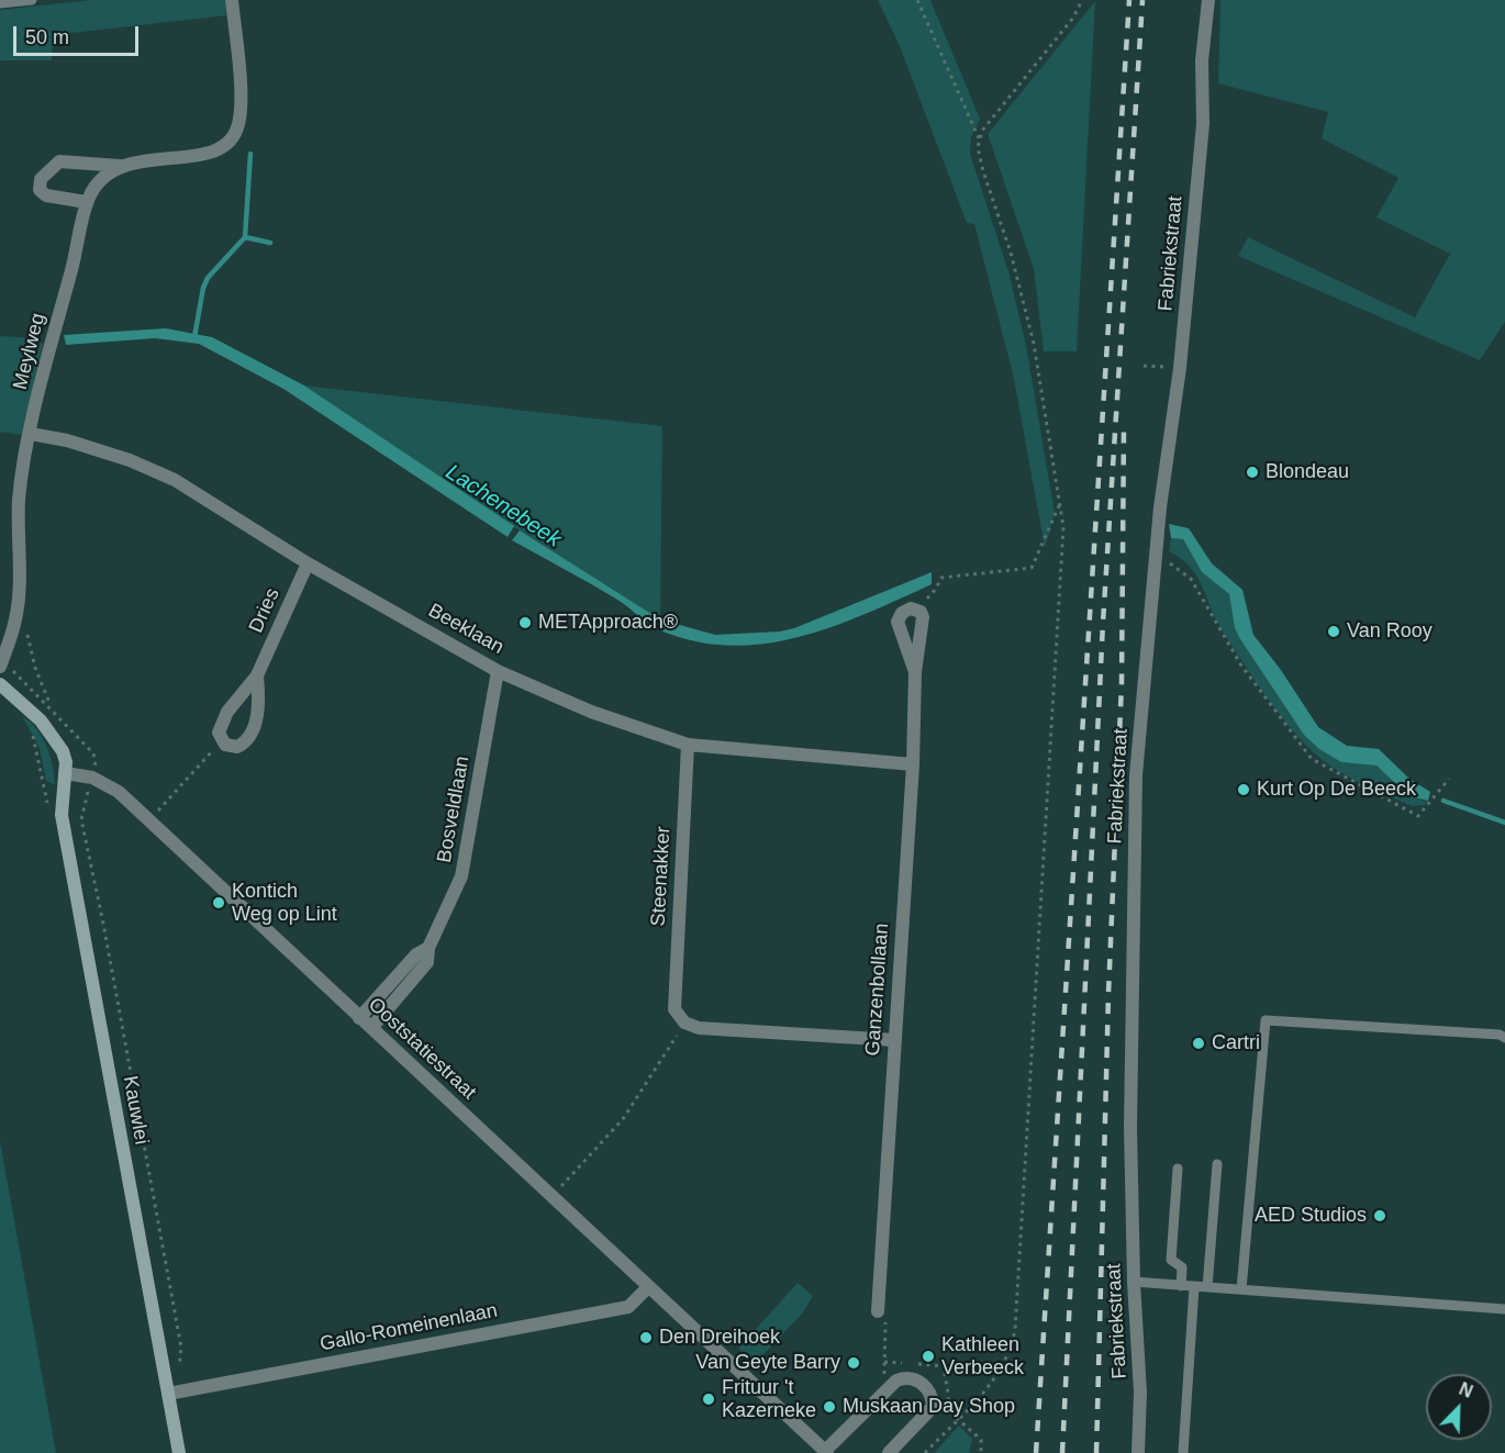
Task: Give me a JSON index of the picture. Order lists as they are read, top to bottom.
{
  "streets": {
    "street": [
      "Fabriekstraat",
      "Meylweg",
      "Dries",
      "Beeklaan",
      "Bosveldlaan",
      "Steenakker",
      "Ganzenbollaan",
      "Ooststatiestraat",
      "Kauwlei",
      "Gallo-Romeinenlaan"
    ]
  },
  "crossings": [
    ["Meylweg", "Beeklaan"],
    ["Dries", "Beeklaan"],
    ["Beeklaan", "Bosveldlaan"],
    ["Beeklaan", "Steenakker"],
    ["Beeklaan", "Ganzenbollaan"],
    ["Bosveldlaan", "Ooststatiestraat"],
    ["Ooststatiestraat", "Kauwlei"],
    ["Ooststatiestraat", "Gallo-Romeinenlaan"],
    ["Kauwlei", "Gallo-Romeinenlaan"]
  ],
  "water": ["Lachenebeek"],
  "places": [
    "Blondeau",
    "METApproach®",
    "Van Rooy",
    "Kurt Op De Beeck",
    "Kontich Weg op Lint",
    "Cartri",
    "AED Studios",
    "Den Dreihoek",
    "Kathleen Verbeeck",
    "Van Geyte Barry",
    "Frituur 't Kazerneke",
    "Muskaan Day Shop"
  ],
  "scale_bar": "50 m",
  "north": "top right"
}
